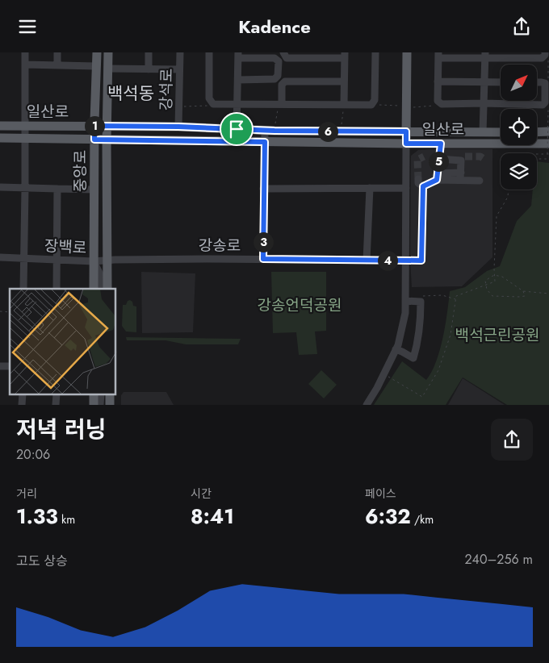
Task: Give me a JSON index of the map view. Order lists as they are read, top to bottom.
{
  "streets": {
    "main road": ["일산로", "중앙로"],
    "street": ["강석로", "강송로", "장백로"]
  },
  "crossings": [
    ["강석로", "일산로"],
    ["일산로", "중앙로"],
    ["일산로", "장백로"],
    ["중앙로", "강송로"],
    ["중앙로", "장백로"],
    ["강송로", "장백로"]
  ],
  "districts": ["백석동"],
  "parks": ["강송언덕공원", "백석근린공원"],
  "north": "top right",
  "page": {
    "header": "Kadence",
    "pins": [
      "1",
      "6",
      "5",
      "3",
      "4"
    ],
    "heading": ["저녁 러닝", "20:06"],
    "stats": [
      ["거리", "1.33 km"],
      ["시간", "8:41"],
      ["페이스", "6:32 /km"]
    ],
    "chart": ["고도 상승", "240–256 m"]
  }
}
